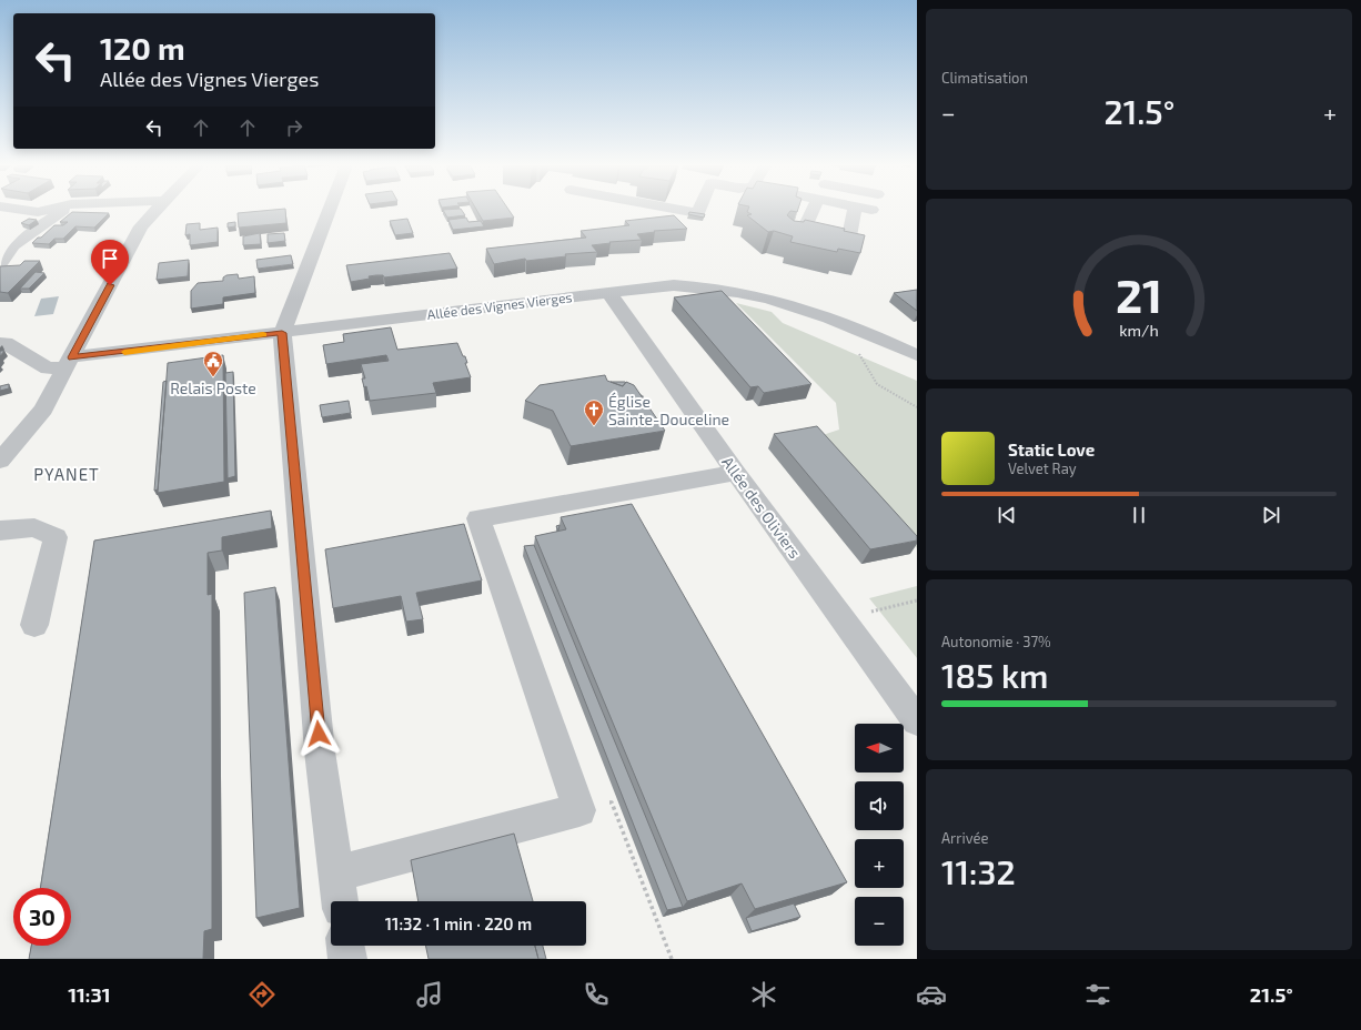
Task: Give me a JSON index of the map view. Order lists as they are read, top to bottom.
{
  "streets": {
    "street": ["Allée des Vignes Vierges", "Allée des Oliviers"]
  },
  "crossings": [
    ["Allée des Vignes Vierges", "Allée des Oliviers"]
  ],
  "districts": ["PYANET"],
  "places": {
    "public building": ["Relais Poste"],
    "church": ["Église Sainte-Douceline"]
  },
  "north": "left",
  "page": {
    "tile": [
      "Climatisation",
      ["Autonomie · 37%", "185 km"],
      ["Arrivée", "11:32"]
    ],
    "turn": ["120 m", "Allée des Vignes Vierges"],
    "heat": ["−", "21.5°", "+"],
    "song": ["Static Love", "Velvet Ray"],
    "map_buttons": ["+", "−"],
    "limit": "30",
    "trip": "11:32 · 1 min · 220 m",
    "tabs": ["11:31", "21.5°"],
    "gauge": ["21", "km/h"]
  }
}
